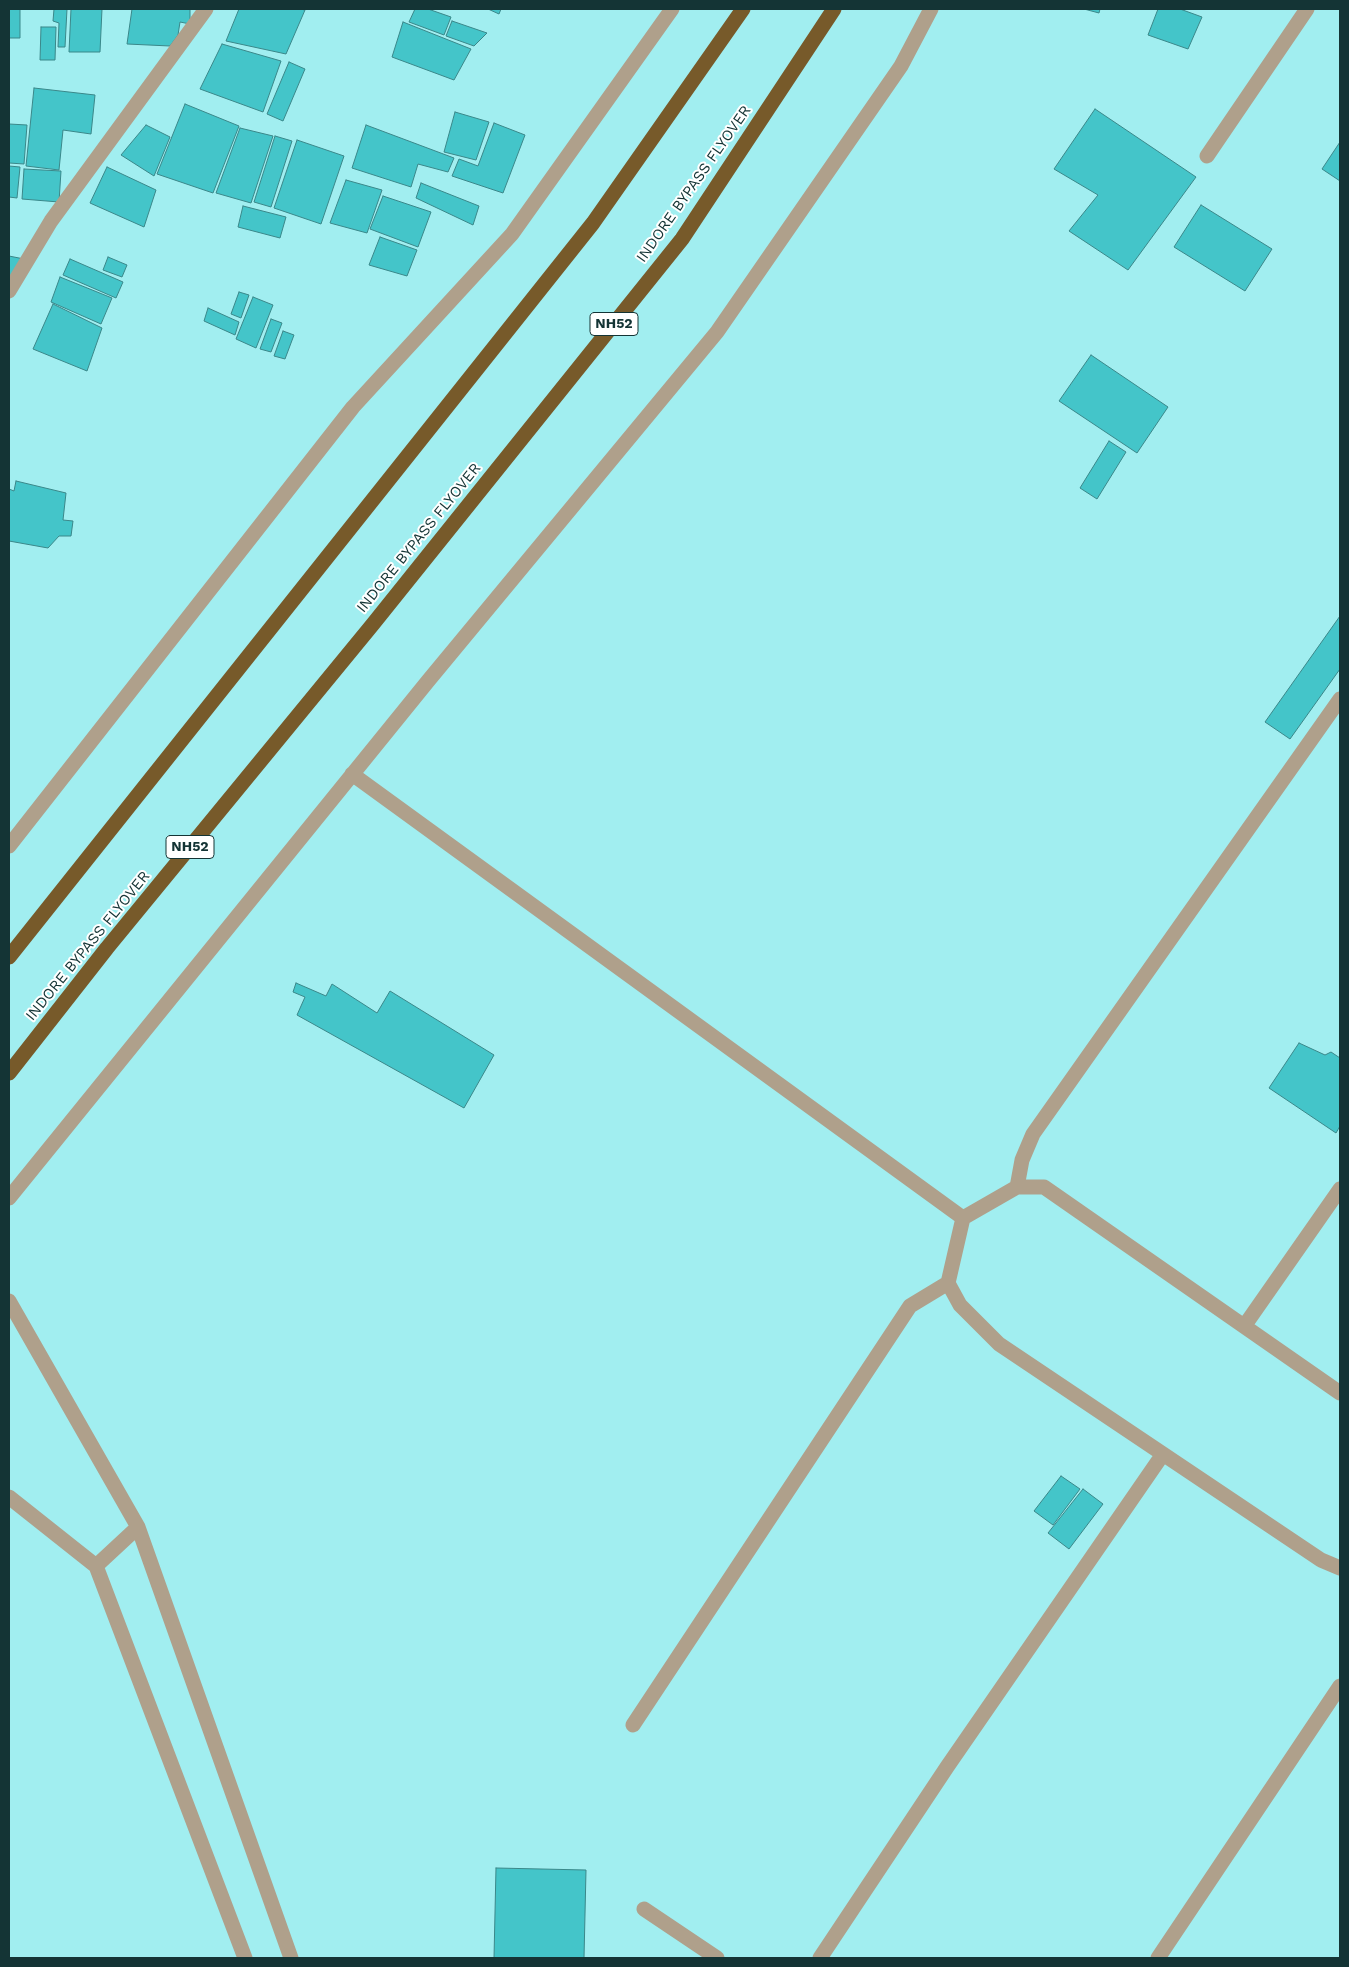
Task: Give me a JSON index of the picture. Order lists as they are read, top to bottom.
{
  "streets": {
    "highway": ["INDORE BYPASS FLYOVER", "NH52"]
  }
}
